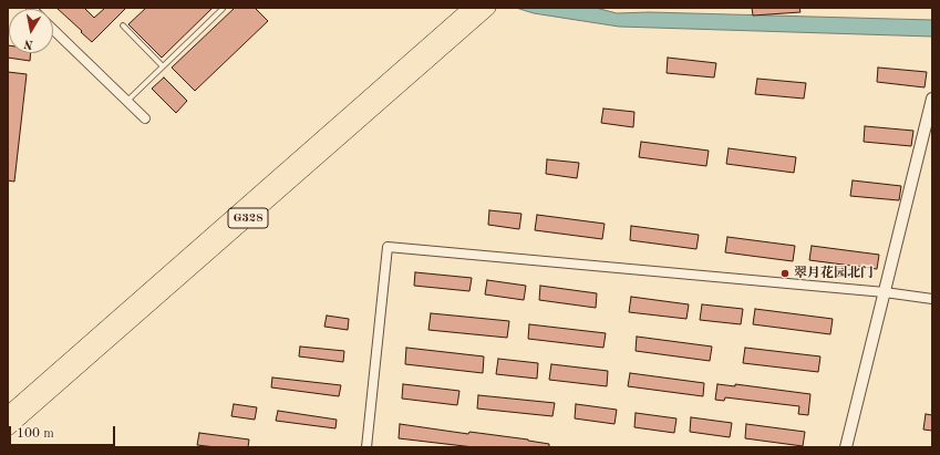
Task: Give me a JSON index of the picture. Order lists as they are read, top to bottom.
{
  "streets": {
    "highway": ["G328"]
  },
  "places": ["翠月花园北门"],
  "scale_bar": "100 m",
  "north": "bottom"
}
